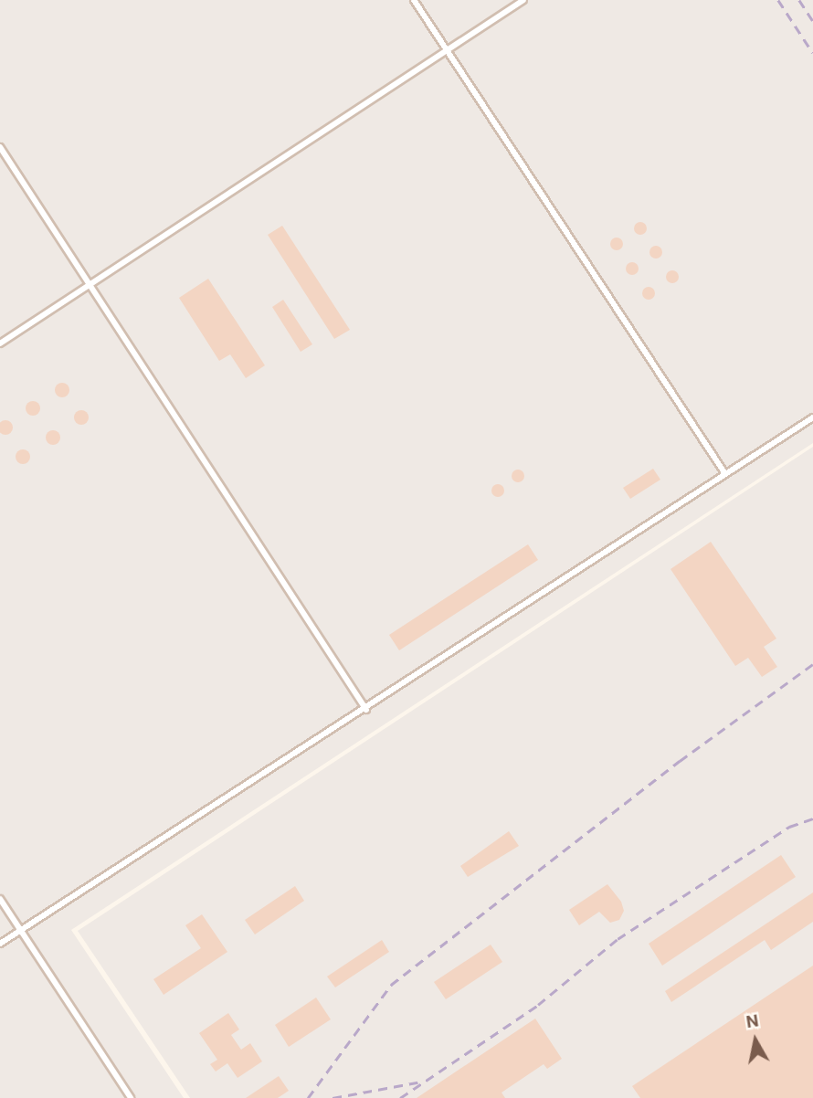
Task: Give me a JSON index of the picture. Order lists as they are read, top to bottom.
{
  "north": "top"
}
